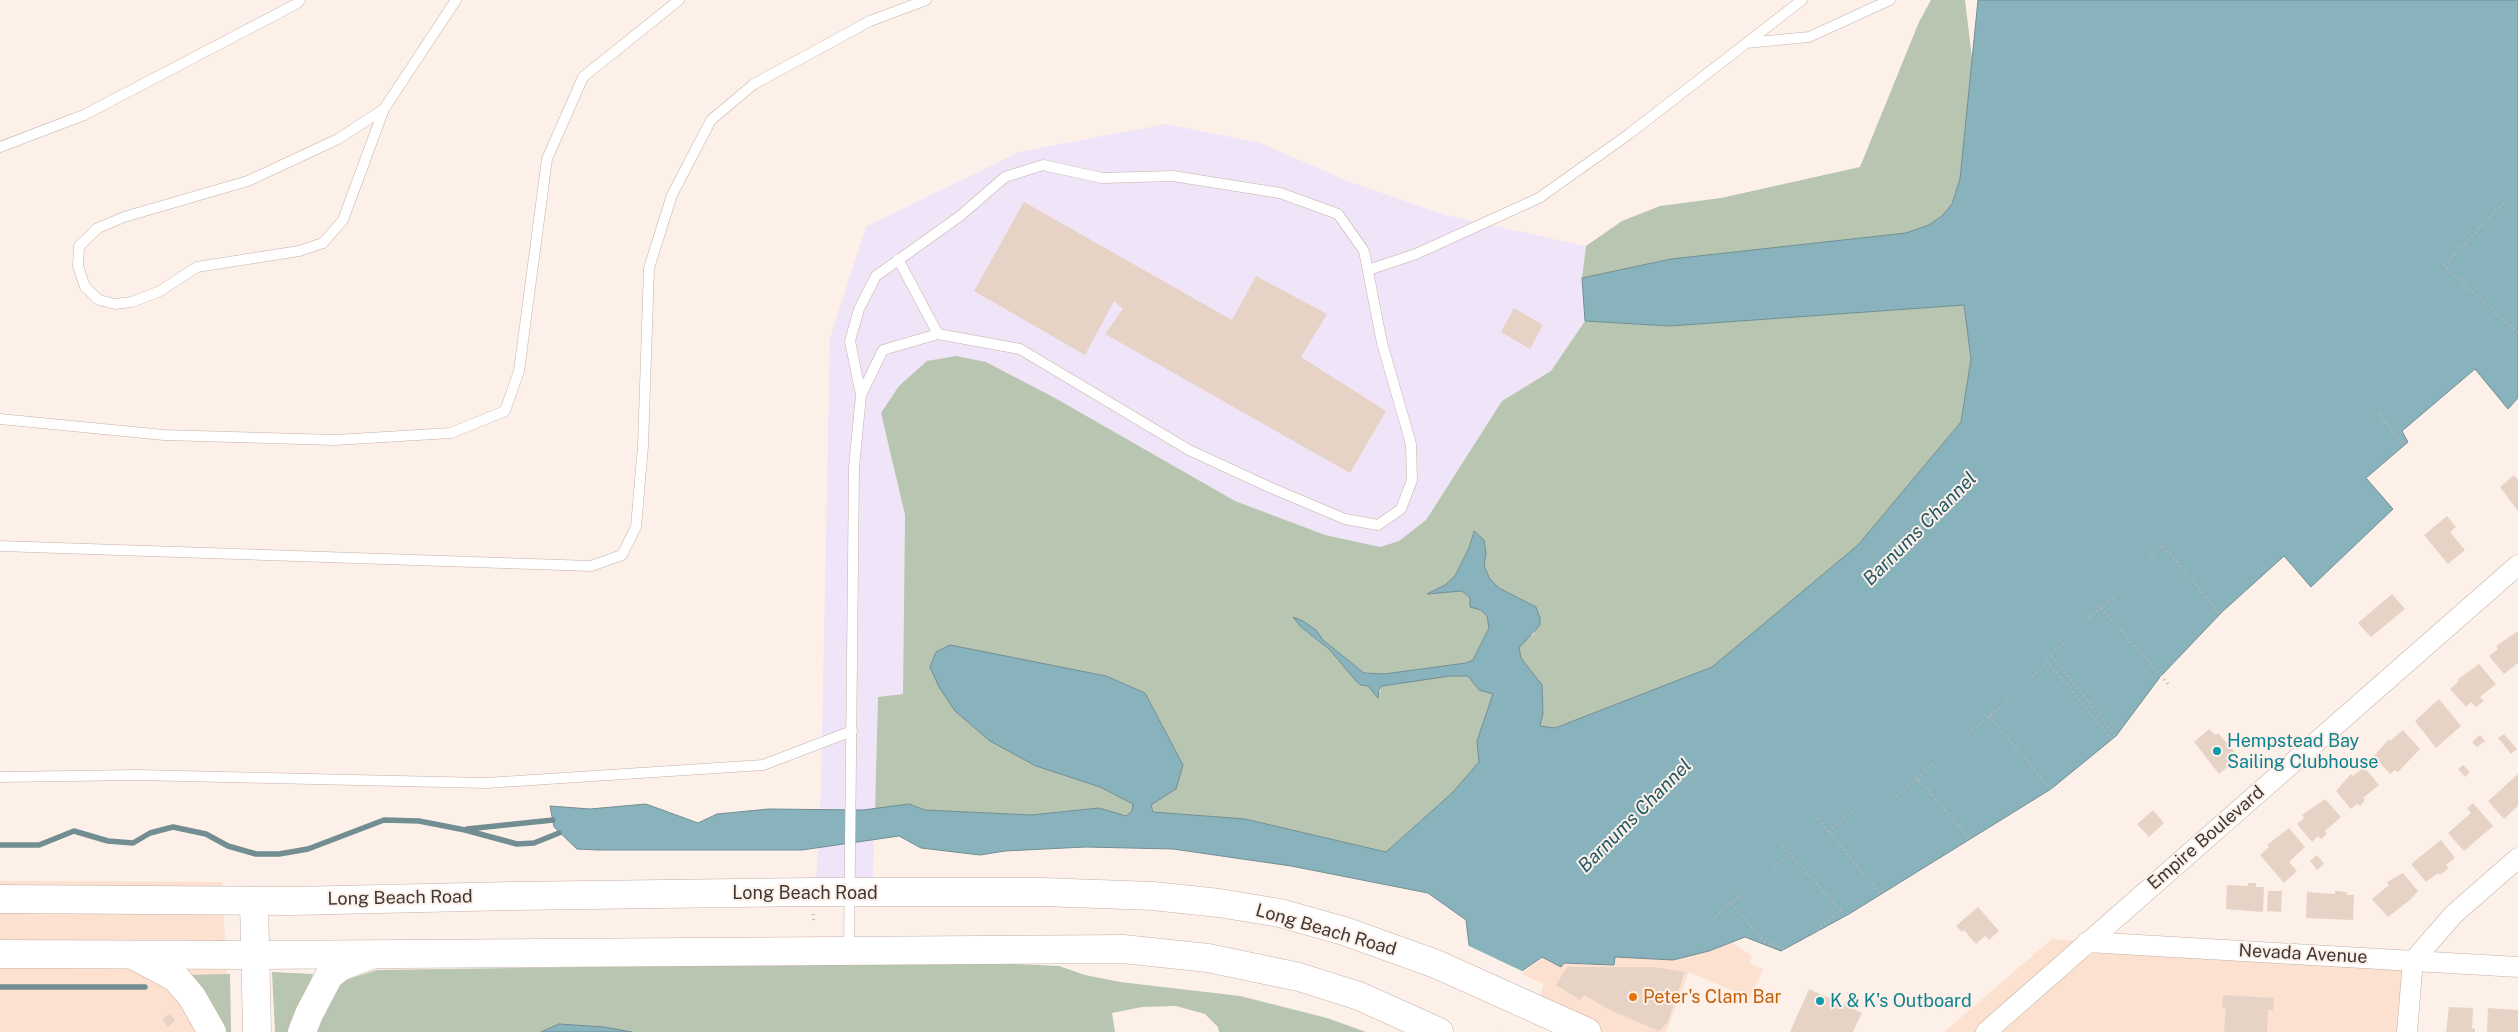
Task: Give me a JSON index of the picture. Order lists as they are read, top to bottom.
{
  "streets": {
    "main road": ["Long Beach Road"],
    "street": ["Empire Boulevard", "Nevada Avenue"]
  },
  "crossings": [
    ["Empire Boulevard", "Nevada Avenue"]
  ],
  "water": ["Barnums Channel"],
  "places": ["Hempstead Bay Sailing Clubhouse", "Peter's Clam Bar", "K & K's Outboard"]
}
